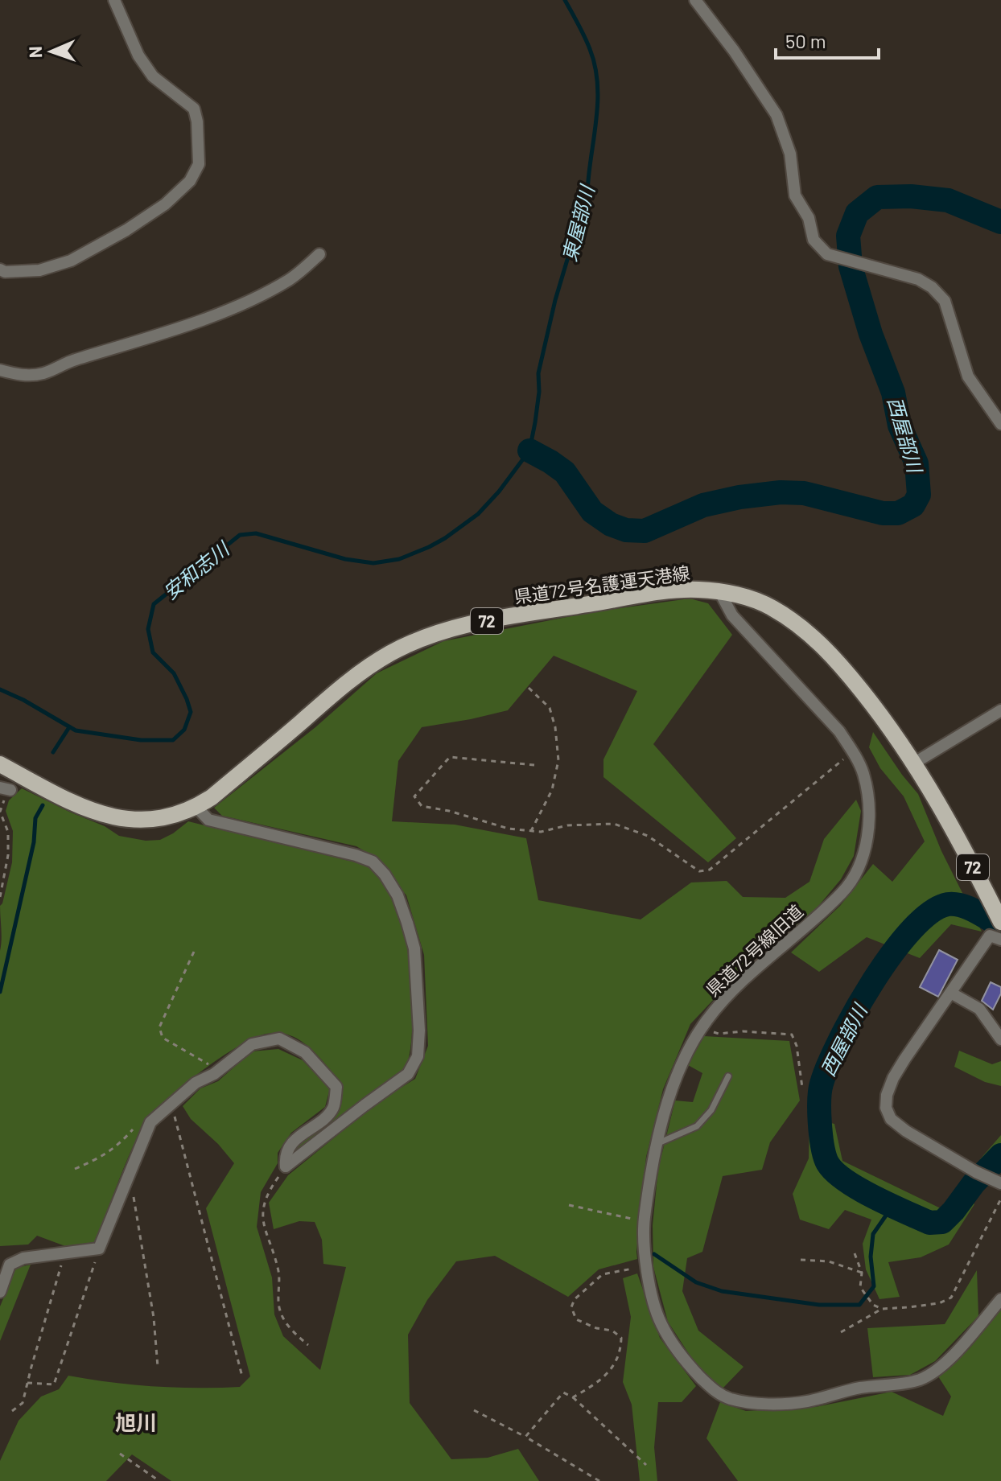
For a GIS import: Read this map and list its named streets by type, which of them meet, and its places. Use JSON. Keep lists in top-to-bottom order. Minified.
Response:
{"streets":{"main road":["県道72号名護運天港線","72"],"street":["県道72号線旧道"]},"crossings":[["県道72号名護運天港線","県道72号線旧道"]],"districts":["旭川"],"water":["東屋部川","西屋部川","安和志川"],"scale_bar":"50 m","north":"left"}
